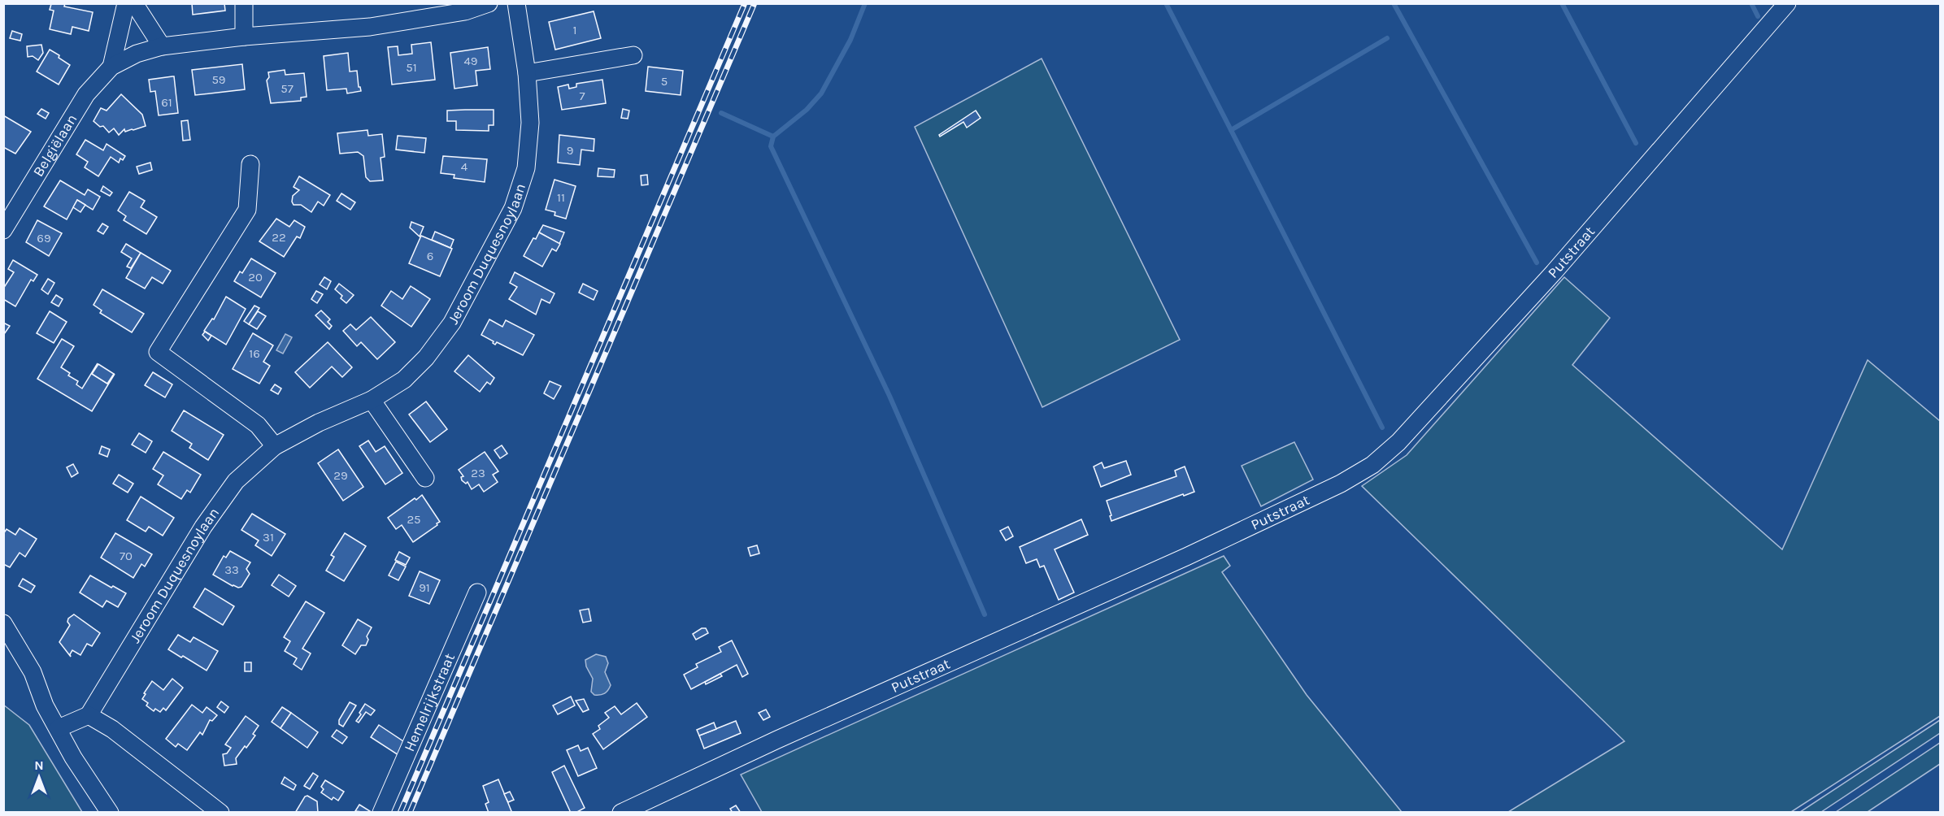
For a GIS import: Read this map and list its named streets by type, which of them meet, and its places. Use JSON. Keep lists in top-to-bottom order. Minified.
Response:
{"streets":{"street":["Belgiëlaan","Putstraat","Jeroom Duquesnoylaan","Hemelrijkstraat"]},"house_numbers":["1","49","51","59","5","57","7","61","9","4","11","22","69","6","20","16","23","29","25","31","70","33","91"],"north":"top"}
